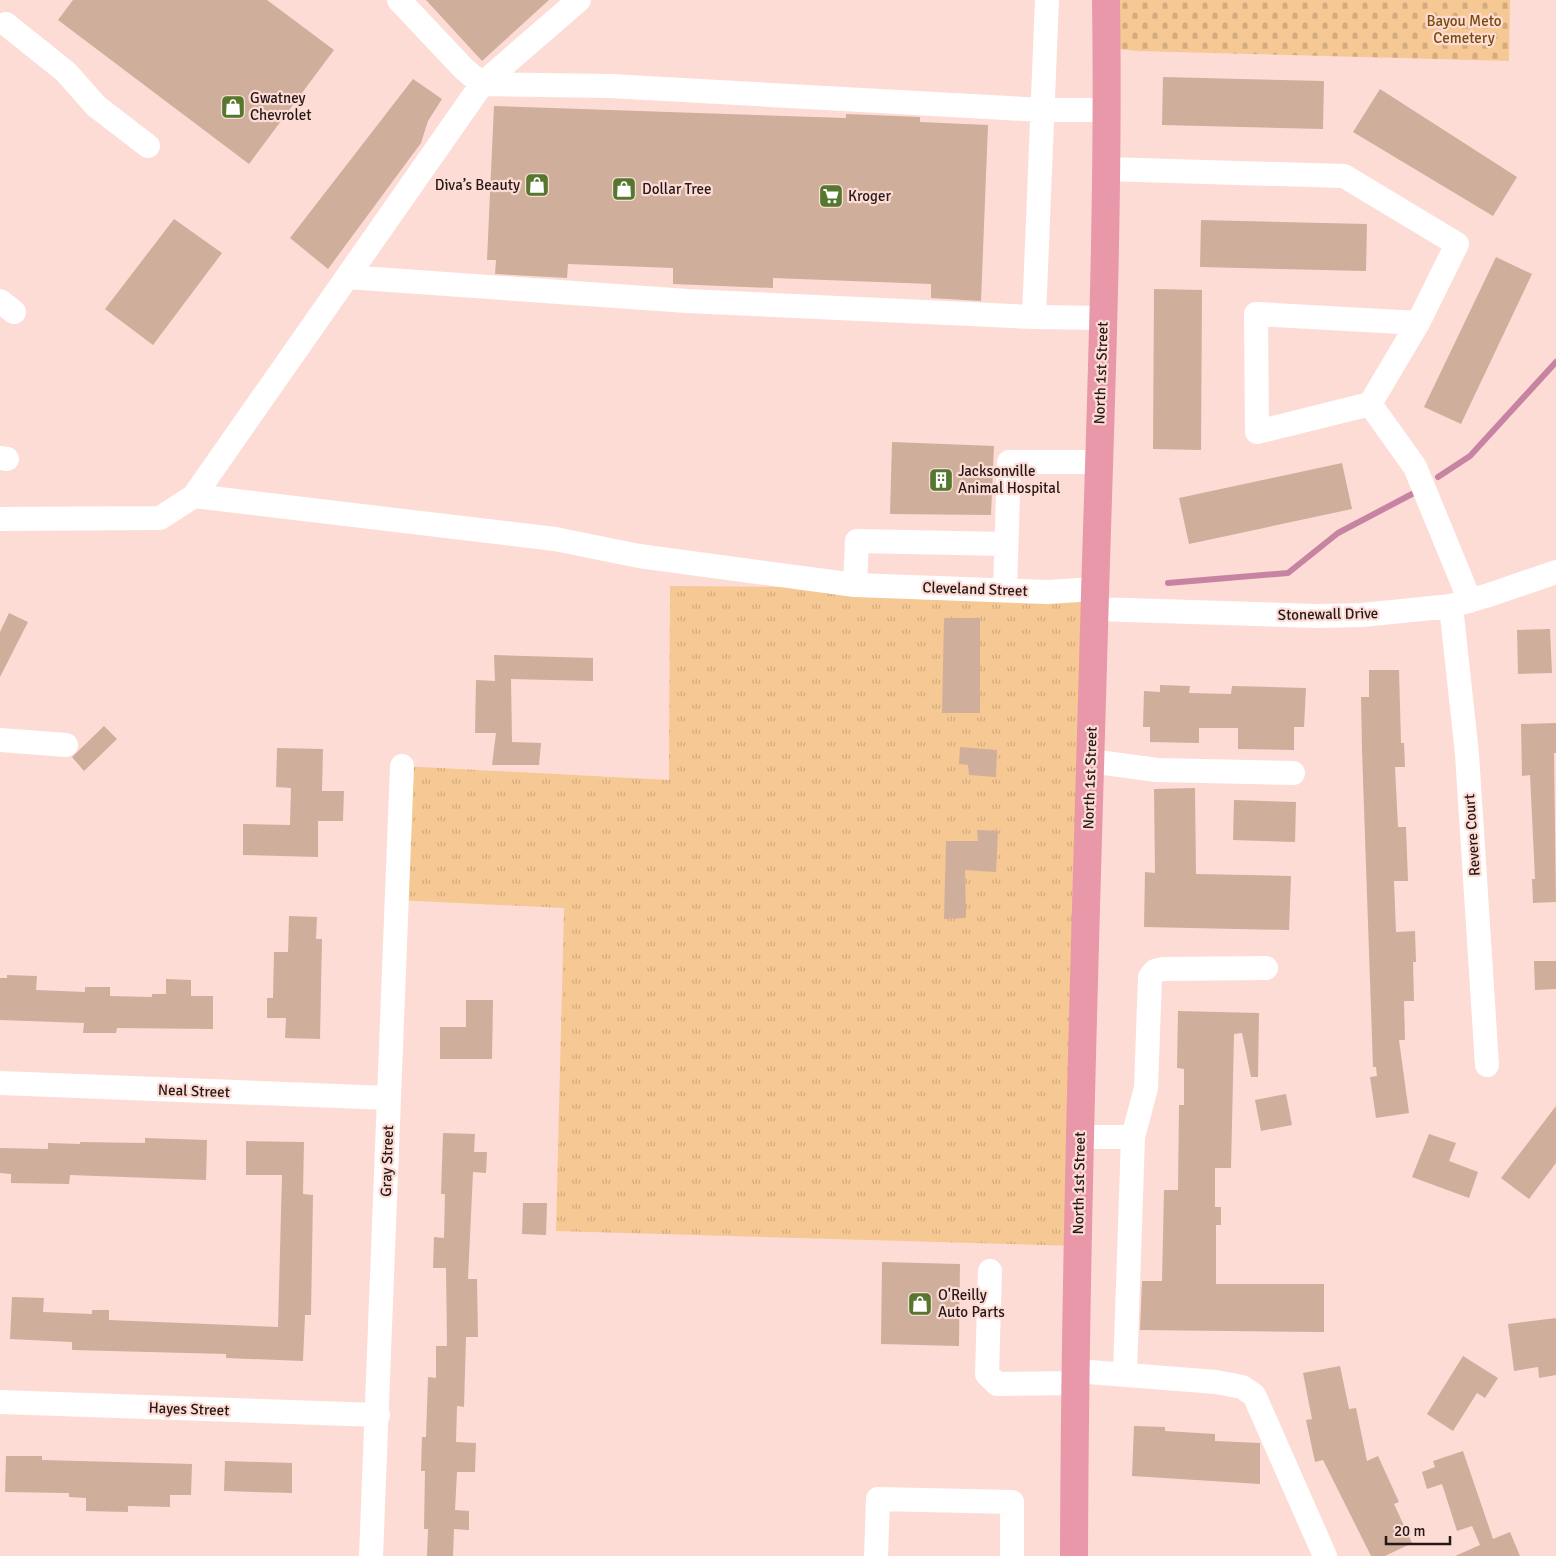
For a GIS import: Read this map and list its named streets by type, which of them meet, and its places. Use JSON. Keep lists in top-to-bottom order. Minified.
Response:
{"streets":{"main road":["North 1st Street"],"street":["Cleveland Street","Stonewall Drive","Revere Court","Neal Street","Gray Street","Hayes Street"]},"crossings":[["North 1st Street","Cleveland Street"],["North 1st Street","Stonewall Drive"],["Cleveland Street","Stonewall Drive"],["Stonewall Drive","Revere Court"],["Neal Street","Gray Street"],["Gray Street","Hayes Street"]],"parks":["Bayou Meto Cemetery"],"places":{"shop":["Gwatney Chevrolet","Diva’s Beauty","Dollar Tree","O'Reilly Auto Parts"],"supermarket":["Kroger"],"building":["Jacksonville Animal Hospital"]},"scale_bar":"20 m"}
